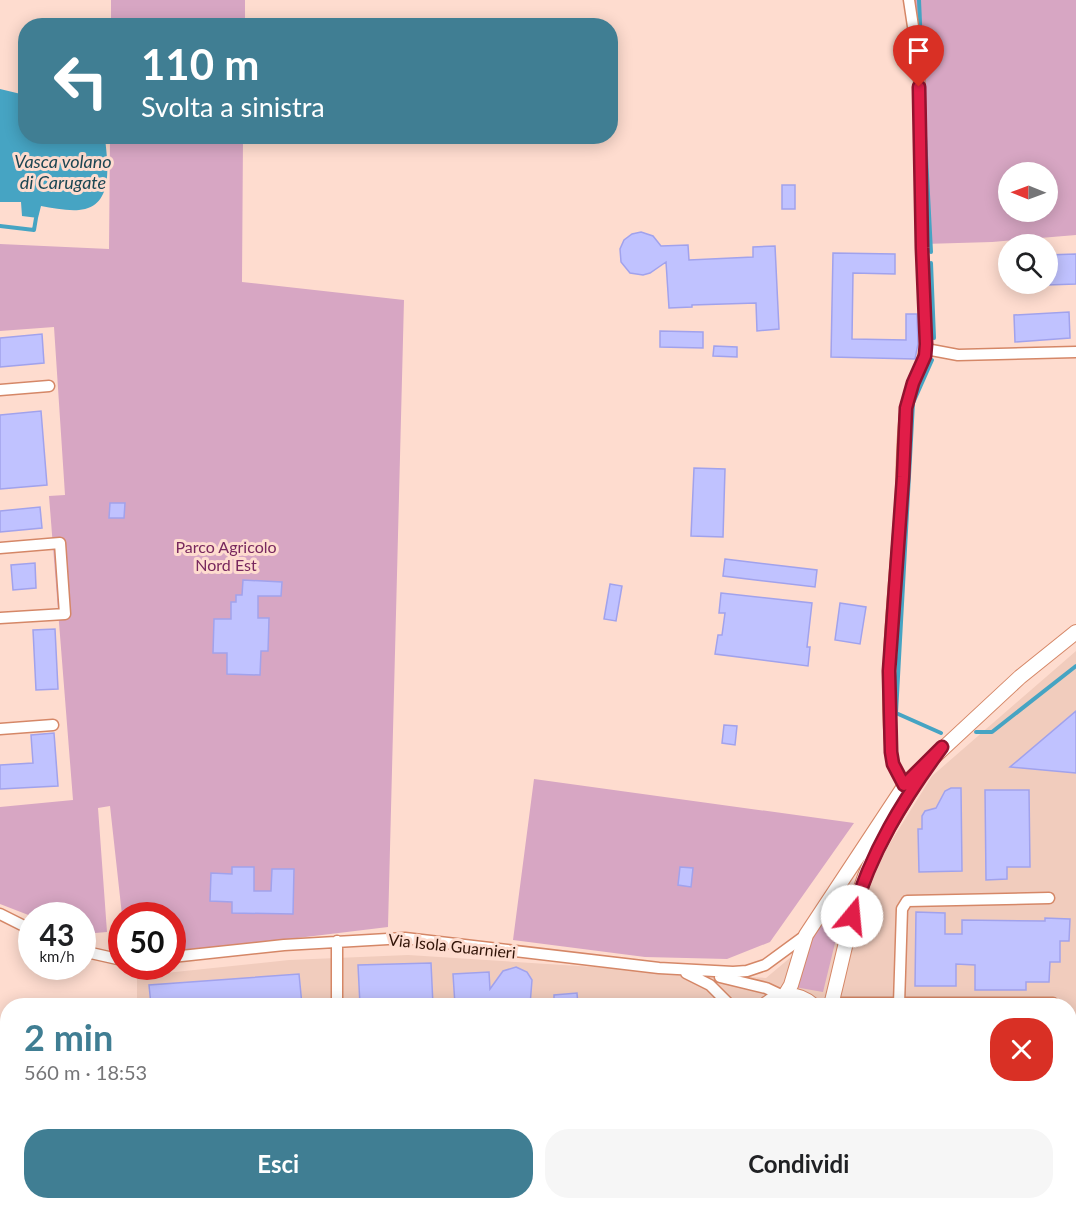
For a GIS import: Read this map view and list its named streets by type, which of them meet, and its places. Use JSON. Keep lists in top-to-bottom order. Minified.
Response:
{"streets":{"street":["Via Isola Guarnieri"]},"water":["Vasca volano di Carugate"],"parks":["Parco Agricolo Nord Est"],"north":"left","page":{"turn":["110 m","Svolta a sinistra"],"speed":"43 km/h","limit":"50","heading":["2 min","560 m · 18:53"],"buttons":["Esci","Condividi"]}}
